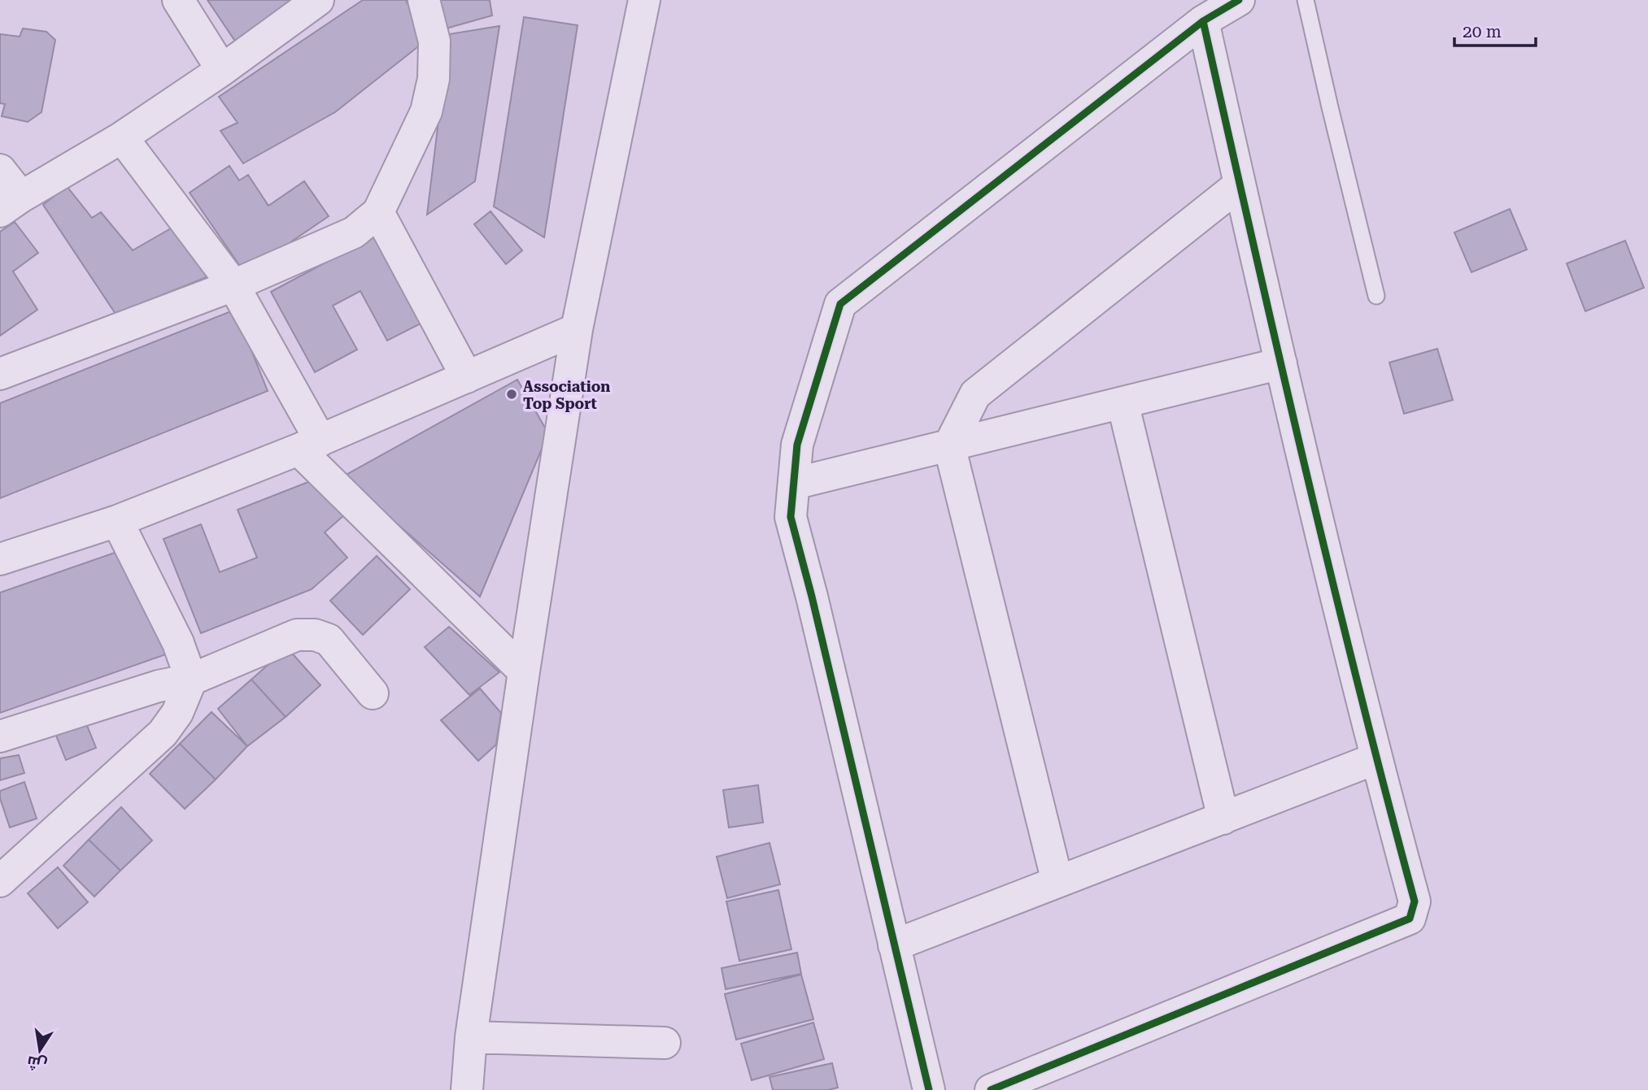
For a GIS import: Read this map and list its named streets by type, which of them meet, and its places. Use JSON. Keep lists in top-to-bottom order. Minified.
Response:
{"places":["Association Top Sport"],"scale_bar":"20 m","north":"bottom"}
